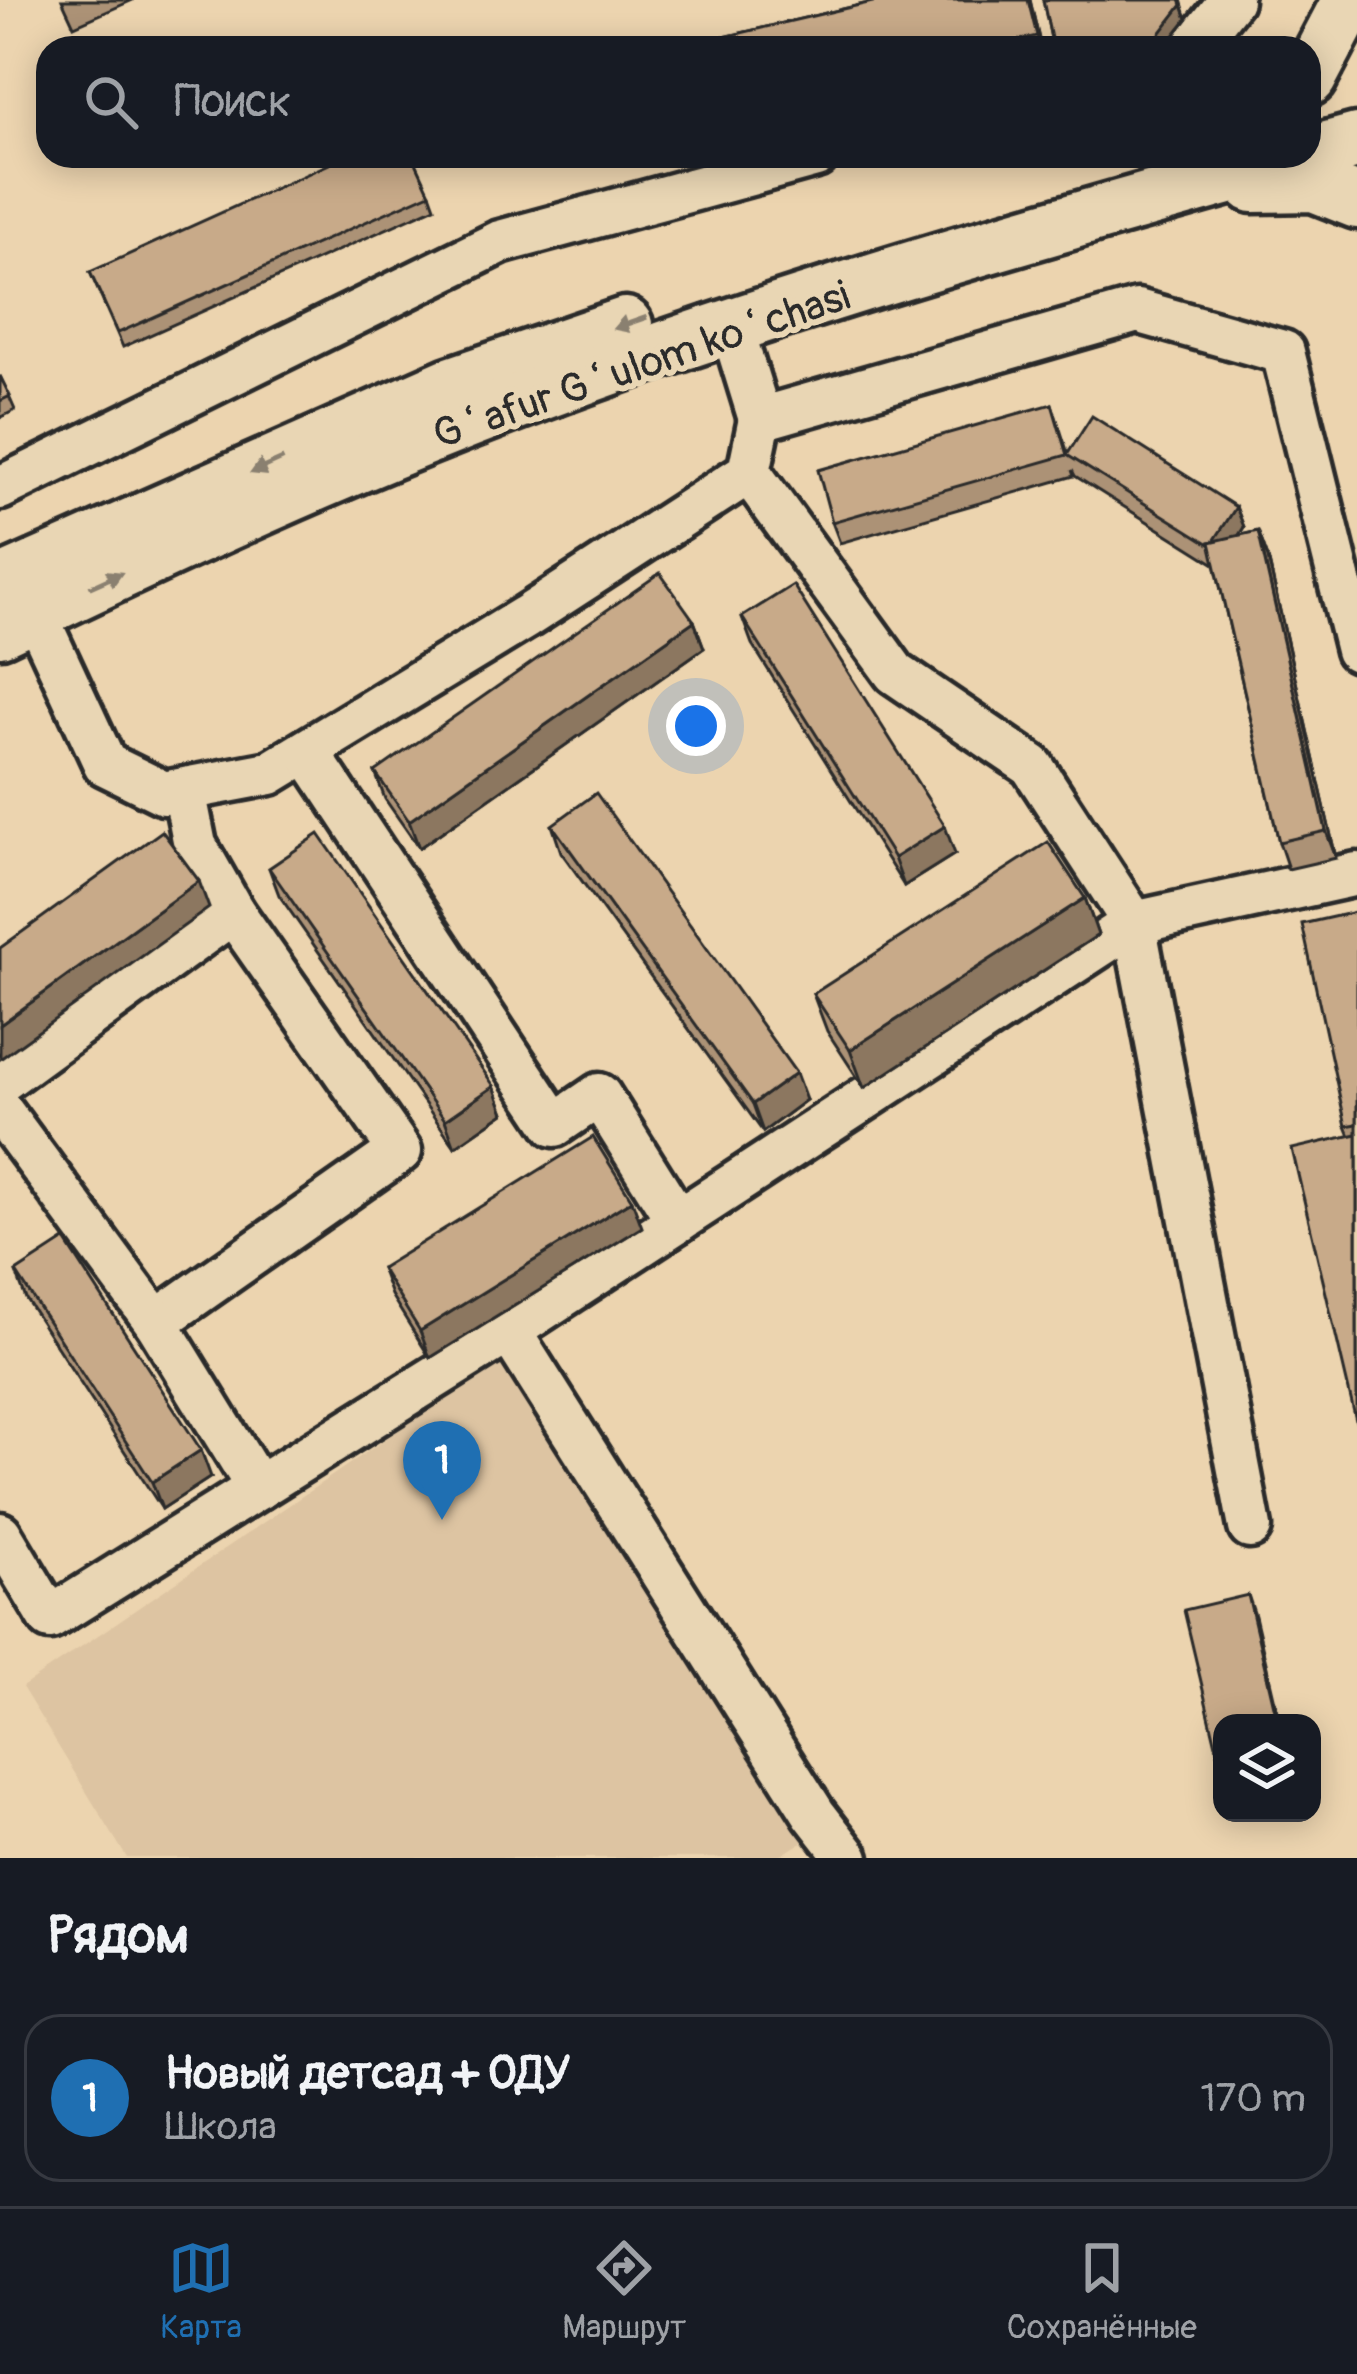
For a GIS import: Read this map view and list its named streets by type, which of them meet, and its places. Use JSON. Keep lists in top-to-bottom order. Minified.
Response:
{"streets":{"main road":["Gʻafur Gʻulom koʻchasi"]},"page":{"search":"Поиск","pins":"1","heading":"Рядом","list":[{"mark":"1","name":"Новый детсад + ОДУ","note":"Школа","value":"170 m"}],"nav":["Карта","Маршрут","Сохранённые"]}}
